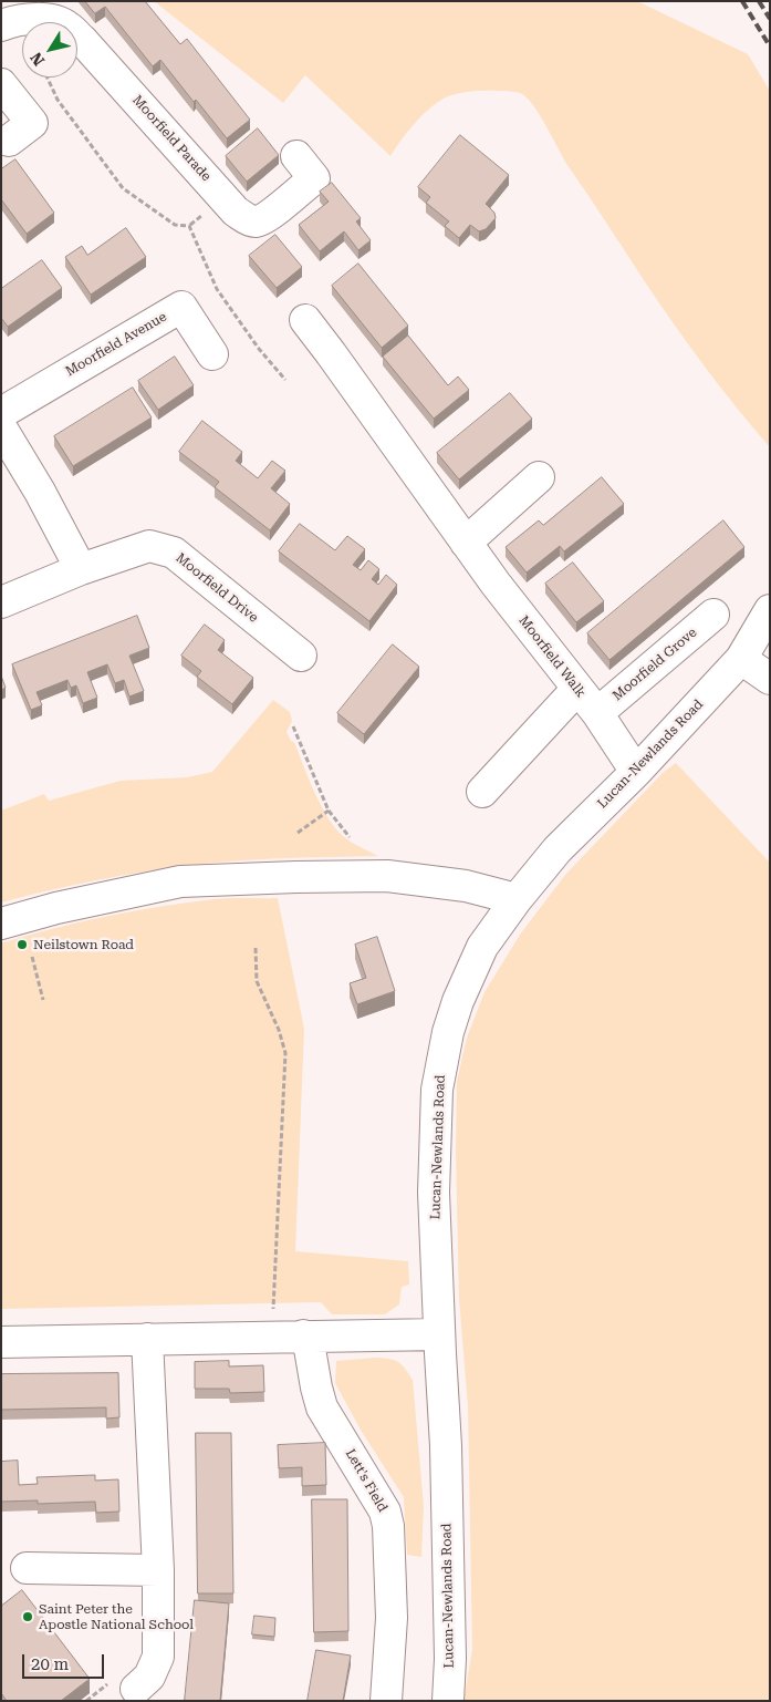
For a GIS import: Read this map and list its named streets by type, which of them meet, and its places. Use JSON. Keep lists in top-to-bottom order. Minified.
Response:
{"streets":{"street":["Moorfield Parade","Moorfield Avenue","Moorfield Drive","Moorfield Walk","Moorfield Grove","Lucan-Newlands Road","Lett's Field"]},"crossings":[["Moorfield Walk","Moorfield Grove"],["Moorfield Walk","Lucan-Newlands Road"]],"places":["Neilstown Road","Saint Peter the Apostle National School"],"scale_bar":"20 m","north":"bottom left"}
